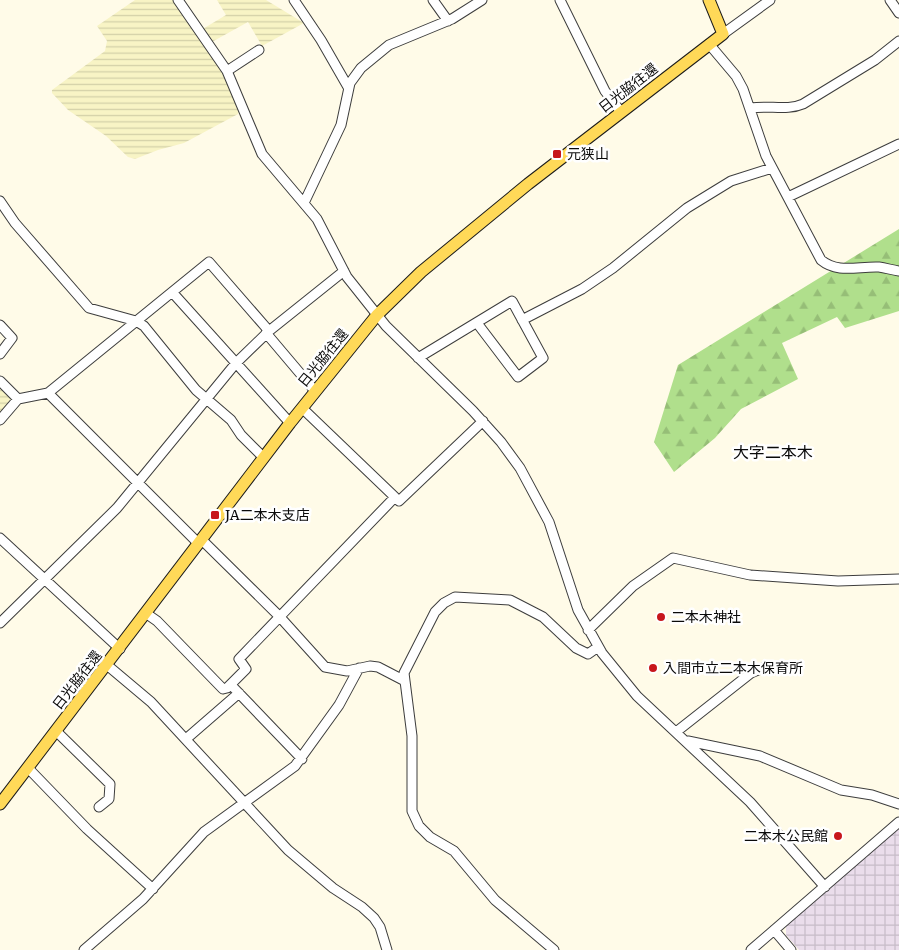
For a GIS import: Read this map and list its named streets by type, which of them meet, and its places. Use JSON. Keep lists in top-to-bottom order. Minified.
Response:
{"streets":{"main road":["日光脇往還"]},"districts":["大字二本木"],"places":{"transit":["元狭山","JA二本木支店"],"other":["二本木神社","入間市立二本木保育所","二本木公民館"]}}
